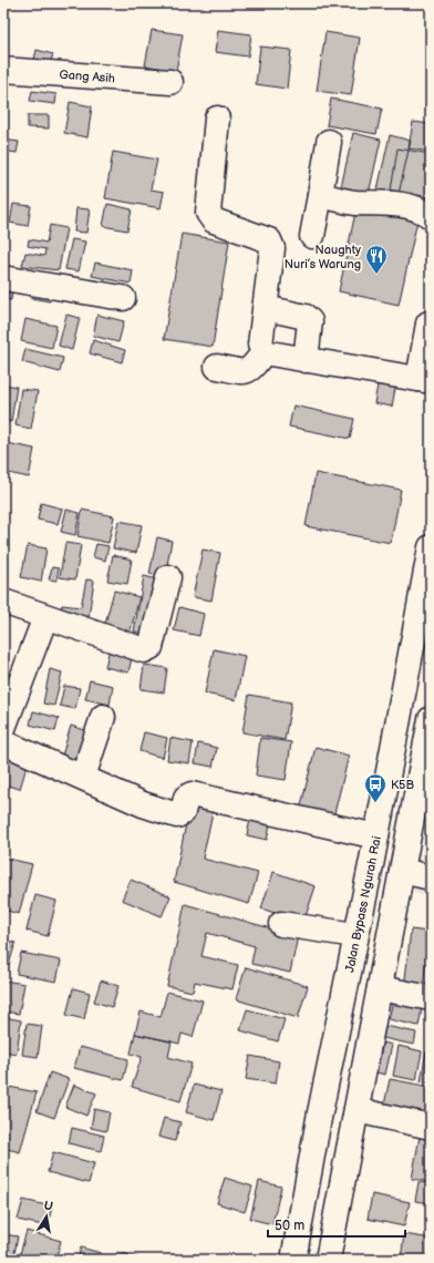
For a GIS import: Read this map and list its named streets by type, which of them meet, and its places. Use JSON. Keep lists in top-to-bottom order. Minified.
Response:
{"streets":{"main road":["Gang Asih","Jalan Bypass Ngurah Rai"]},"places":{"restaurant":["Naughty Nuri’s Warung"],"bus stop":["K5B"]},"scale_bar":"50 m","north":"top"}
